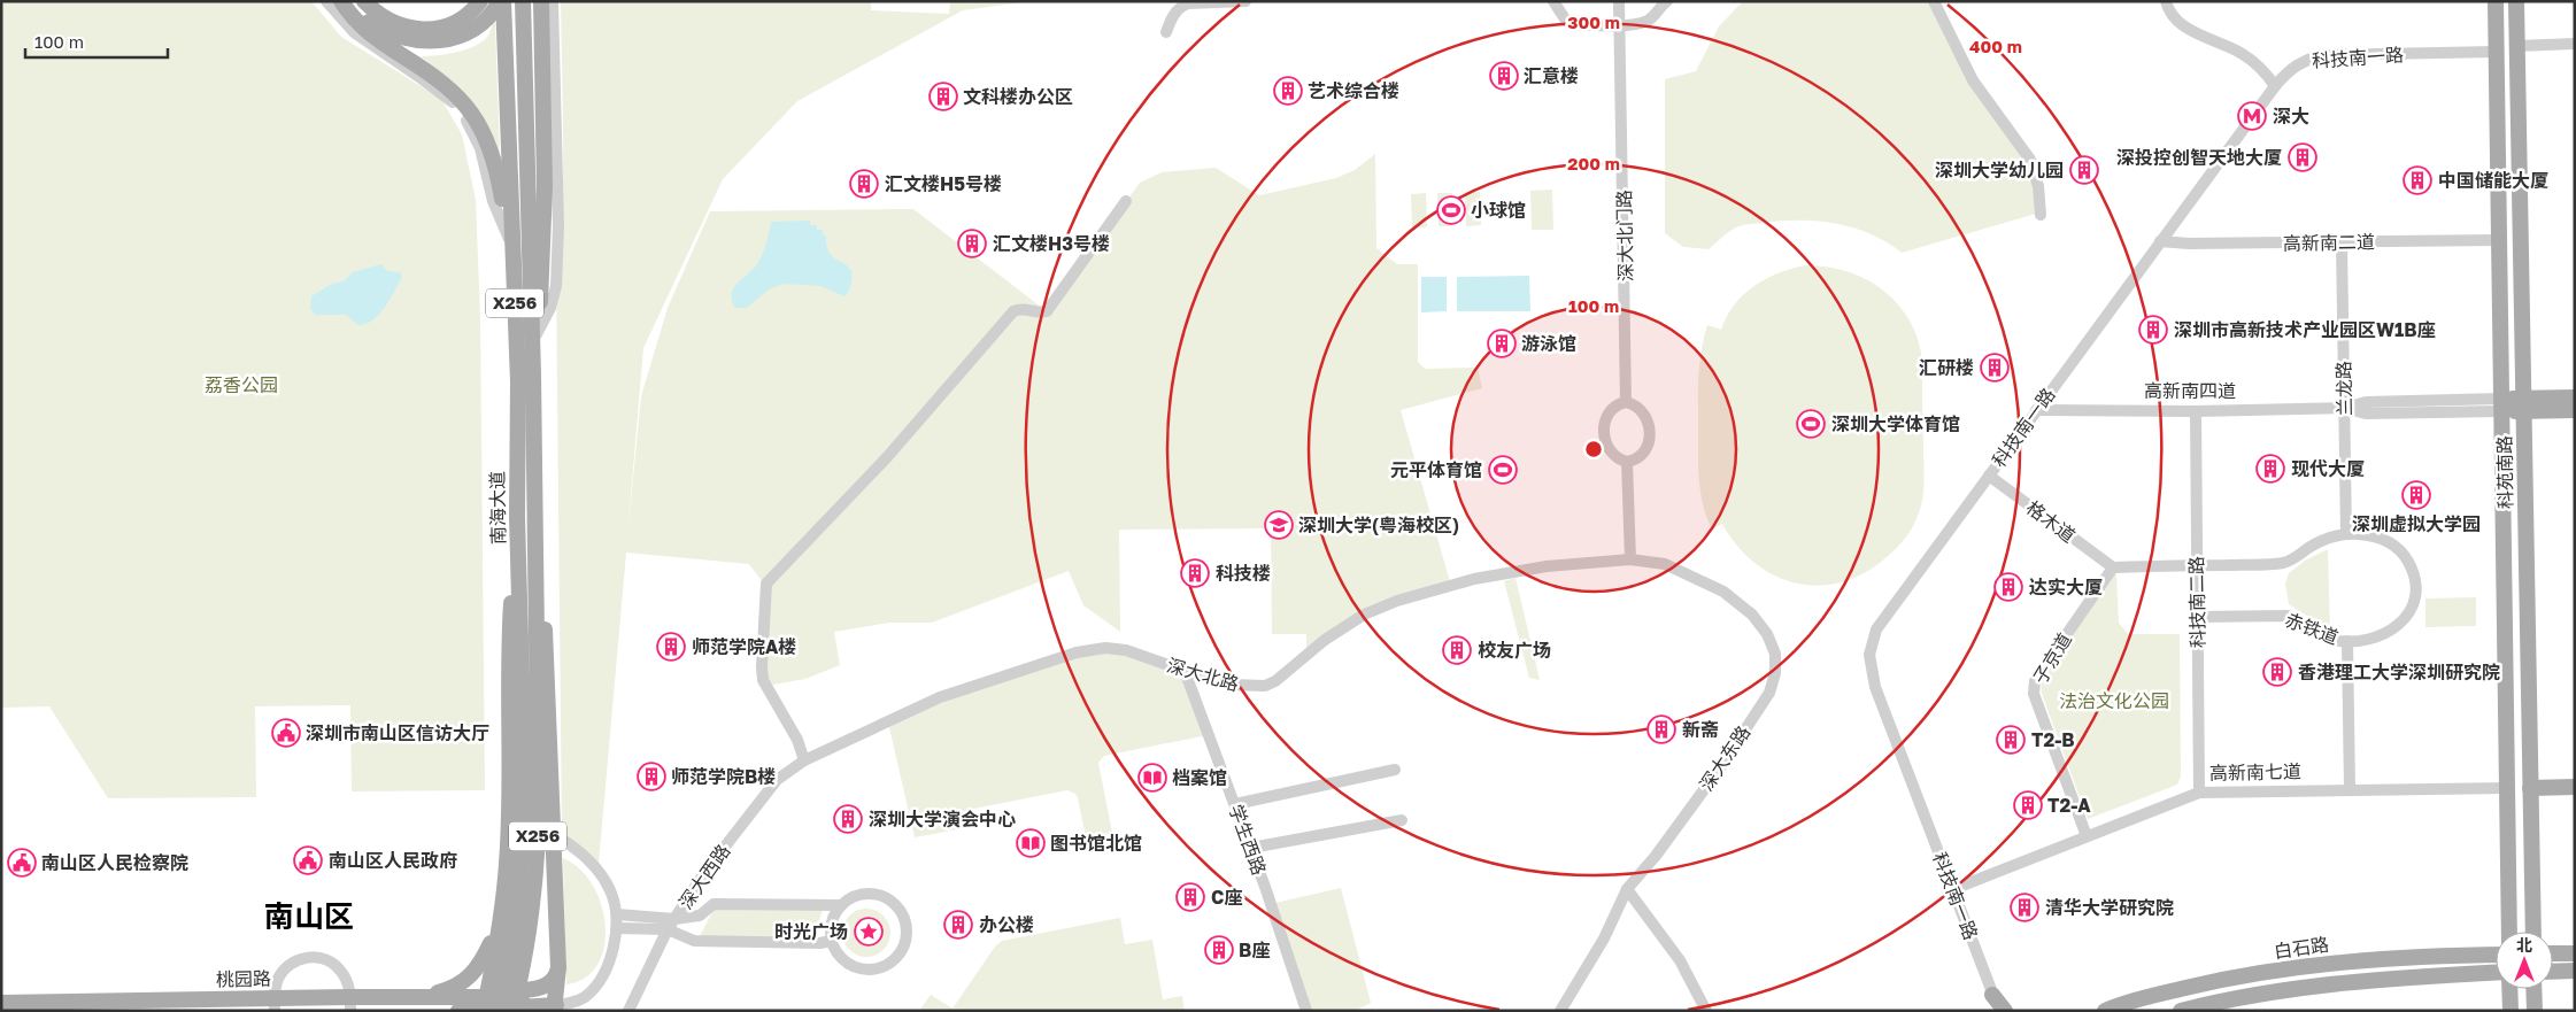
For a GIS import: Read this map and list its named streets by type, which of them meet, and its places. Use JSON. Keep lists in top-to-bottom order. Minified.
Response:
{"streets":{"main road":["X256","高新南四道","科苑南路","南海大道","白石路","桃园路"],"street":["科技南一路","深大北门路","高新南二道","兰龙路","格木道","科技南二路","赤铁道","子京道","深大北路","深大东路","高新南七道","学生西路","深大西路"]},"crossings":[["科技南一路","高新南二道"],["科技南一路","高新南四道"],["科技南一路","科苑南路"],["科技南一路","格木道"],["科技南一路","高新南七道"],["高新南二道","兰龙路"],["高新南二道","科苑南路"],["兰龙路","高新南四道"],["兰龙路","赤铁道"],["高新南四道","科苑南路"],["高新南四道","科技南二路"],["科苑南路","高新南七道"],["南海大道","桃园路"],["格木道","子京道"],["科技南二路","赤铁道"],["科技南二路","高新南七道"],["子京道","高新南七道"],["深大北路","深大东路"],["深大北路","学生西路"],["深大北路","深大西路"]],"districts":["南山区"],"parks":["荔香公园","法治文化公园"],"places":{"building":["汇意楼","艺术综合楼","文科楼办公区","深投控创智天地大厦","深圳大学幼儿园","中国储能大厦","汇文楼H5号楼","汇文楼H3号楼","深圳市高新技术产业园区W1B座","游泳馆","汇研楼","现代大厦","深圳虚拟大学园","科技楼","达实大厦","师范学院A楼","校友广场","香港理工大学深圳研究院","新斋","T2-B","师范学院B楼","T2-A","深圳大学演会中心","C座","清华大学研究院","办公楼","B座"],"metro station":["深大"],"sports":["小球馆","深圳大学体育馆","元平体育馆"],"school or university":["深圳大学(粤海校区)"],"public building":["深圳市南山区信访大厅","南山区人民政府","南山区人民检察院"],"library":["档案馆","图书馆北馆"],"place":["时光广场"]},"scale_bar":"100 m","north":"top","rings":["300 m","400 m","200 m","100 m"]}
